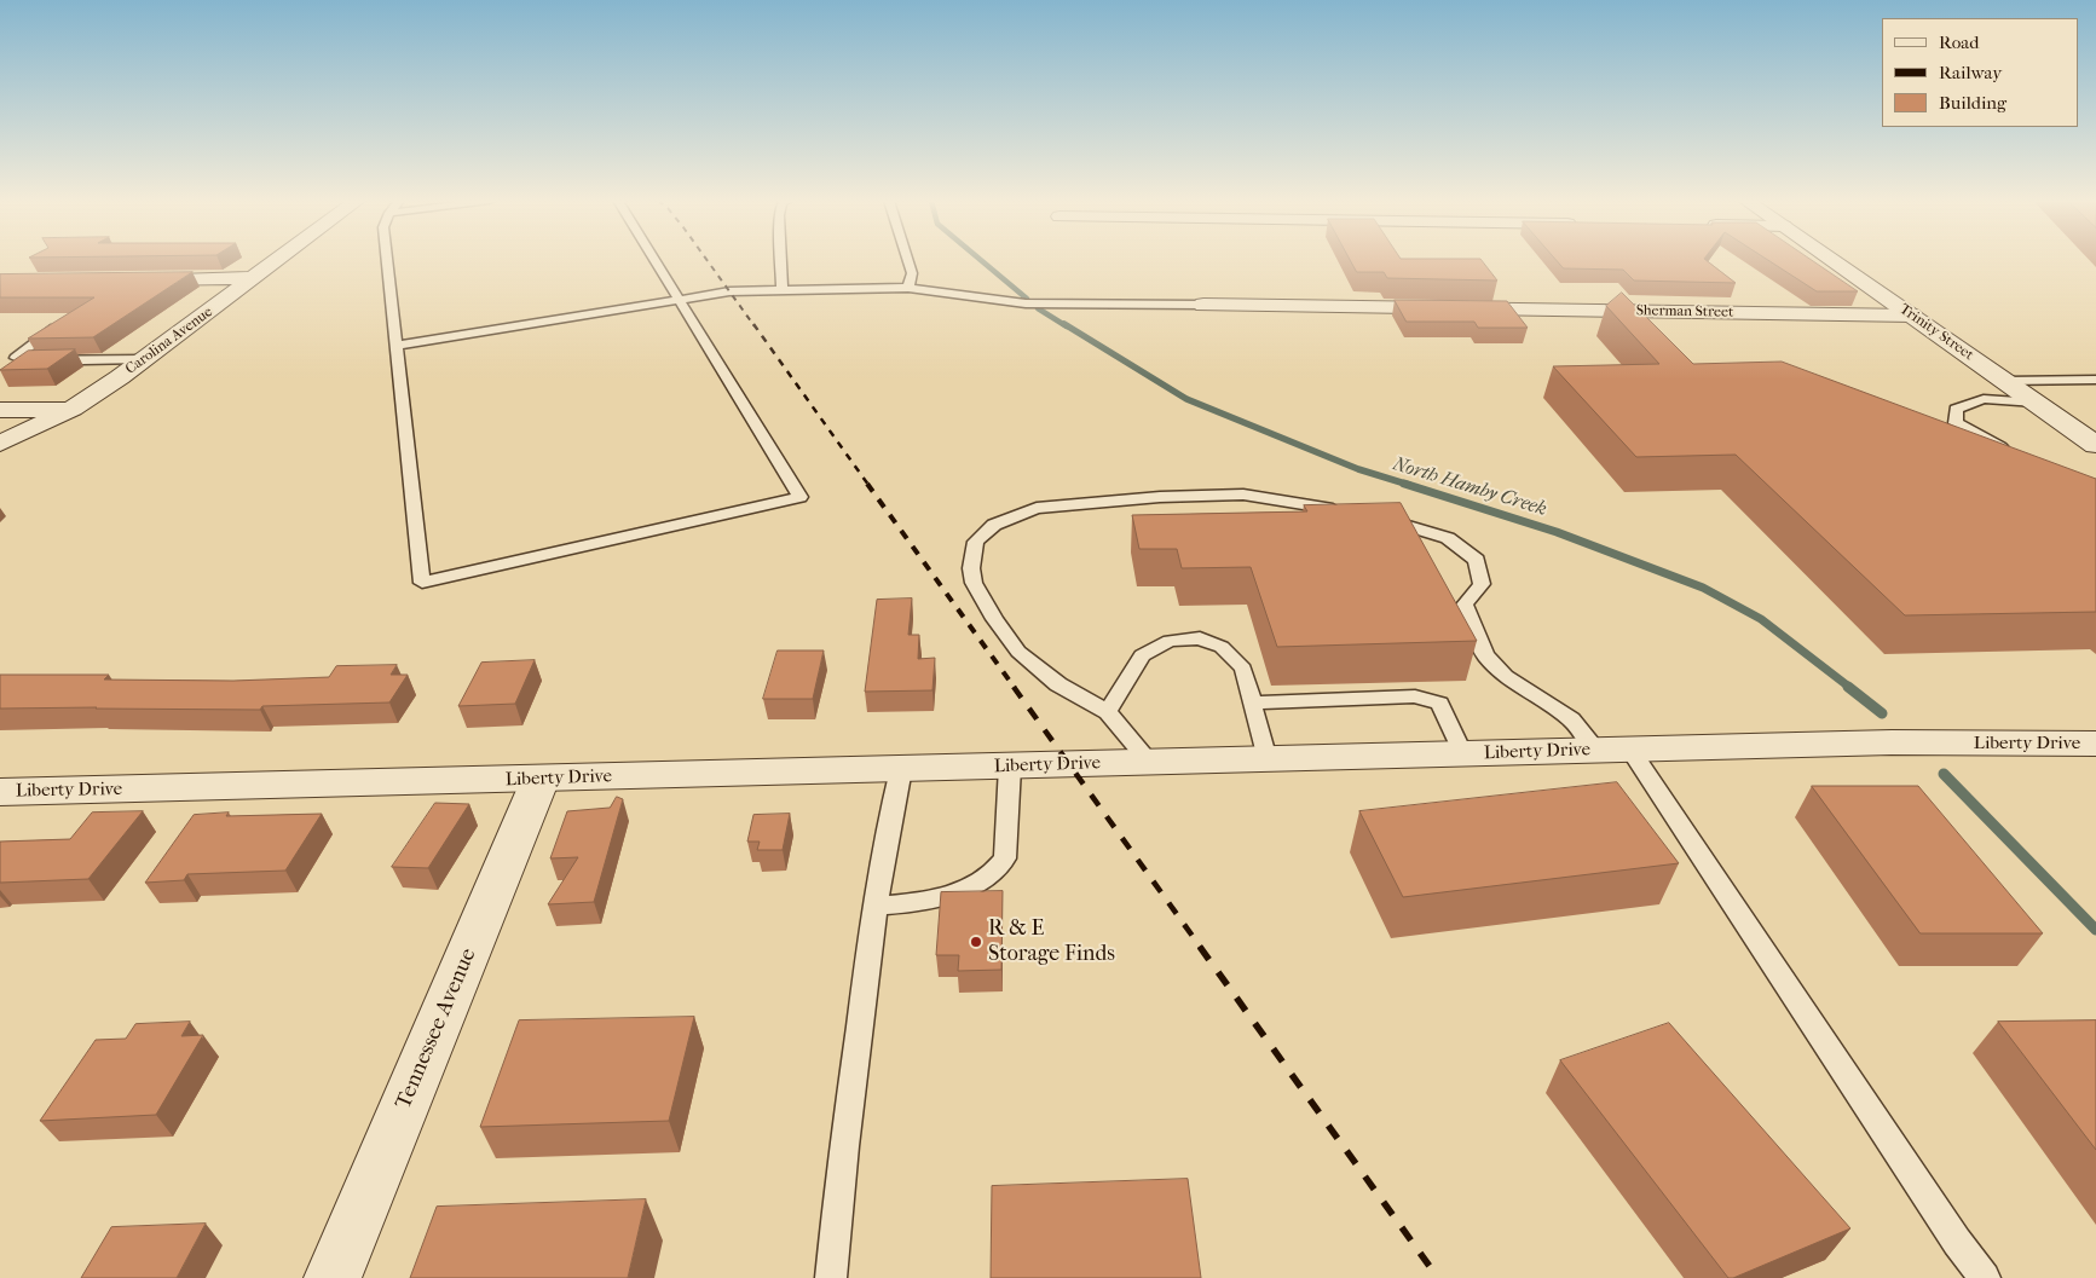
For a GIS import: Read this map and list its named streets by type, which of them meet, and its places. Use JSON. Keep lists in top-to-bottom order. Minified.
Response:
{"streets":{"street":["Sherman Street","Trinity Street","Carolina Avenue","Liberty Drive","Tennessee Avenue"]},"crossings":[["Sherman Street","Trinity Street"],["Liberty Drive","Tennessee Avenue"]],"water":["North Hamby Creek"],"places":["R & E Storage Finds"],"legend":["Road","Railway","Building"]}
